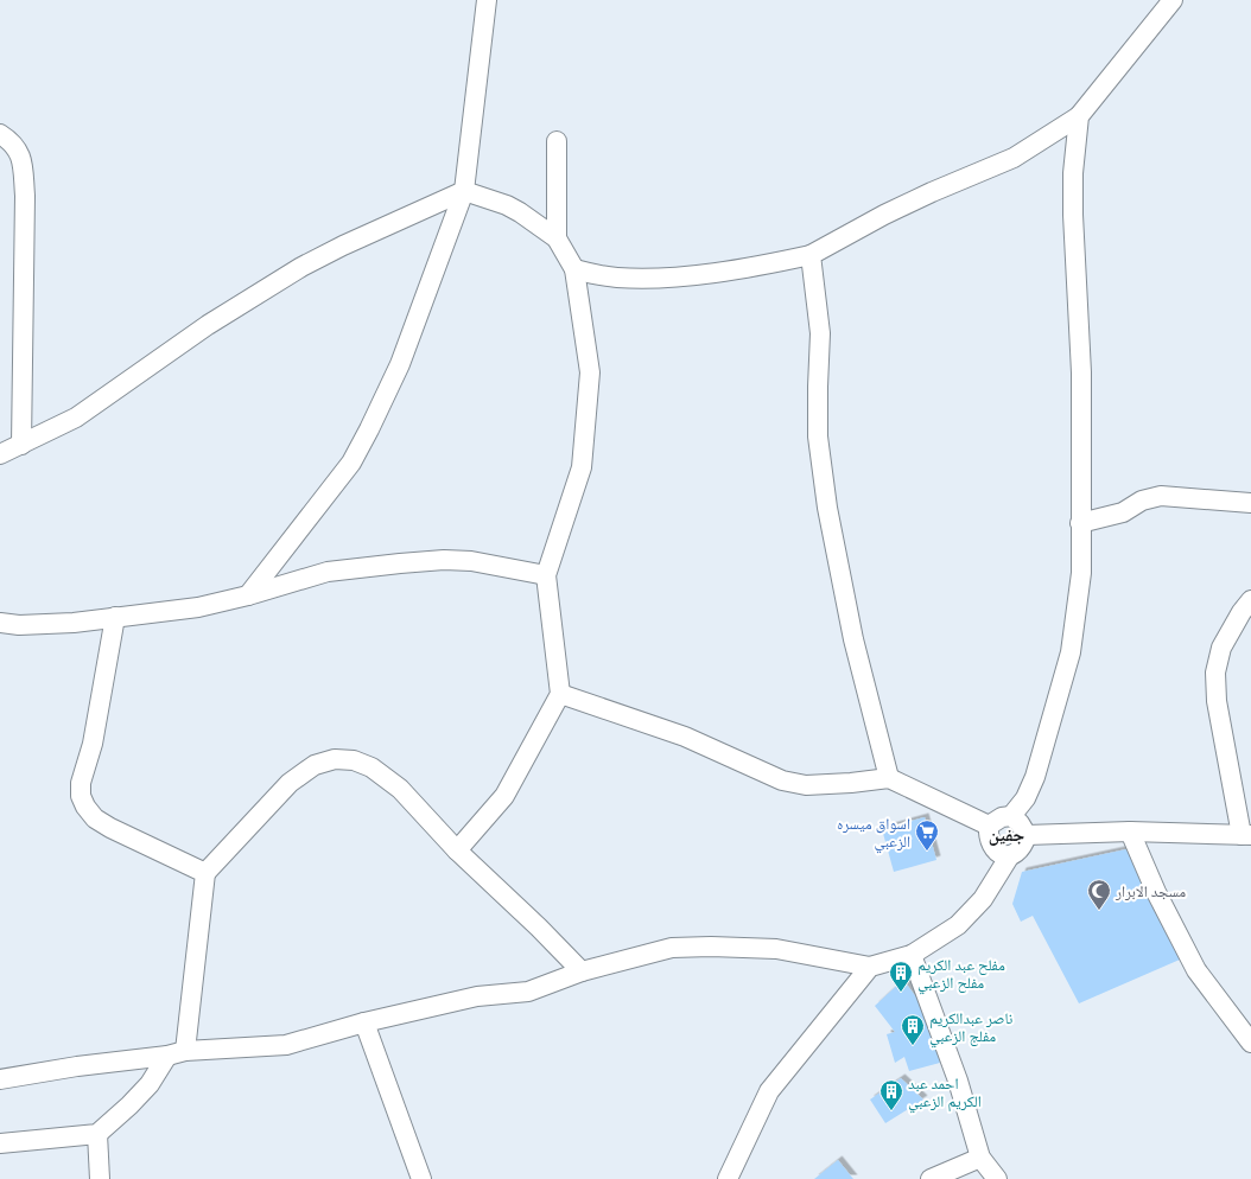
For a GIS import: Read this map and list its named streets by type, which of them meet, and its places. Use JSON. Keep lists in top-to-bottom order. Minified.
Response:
{"districts":["جفين"],"places":{"supermarket":["اسواق ميسره الزعبي"],"mosque":["مسجد الابرار"],"building":["مفلح عبد الكريم مفلح الزعبي","ناصر عبدالكريم مفلج الزعبي","احمد عبد الكريم الزعبي"]}}
